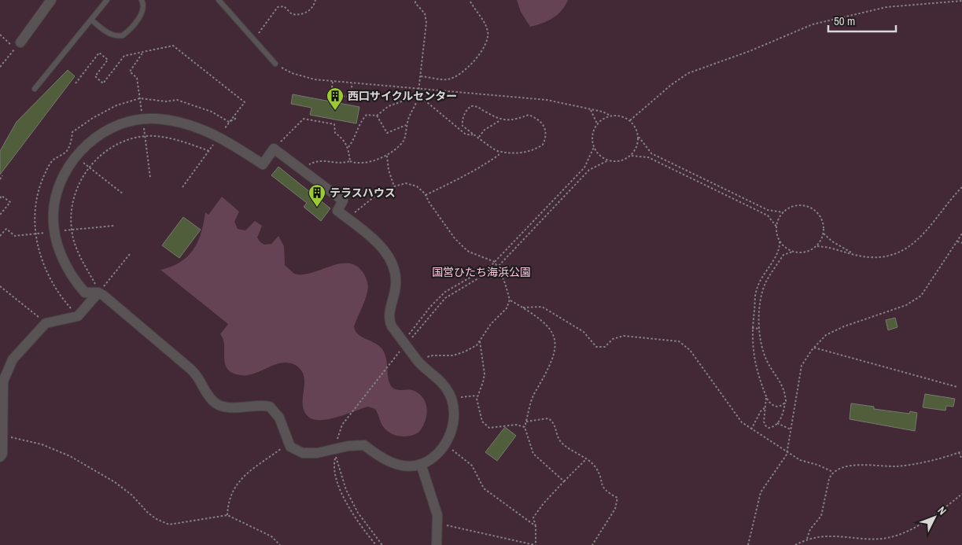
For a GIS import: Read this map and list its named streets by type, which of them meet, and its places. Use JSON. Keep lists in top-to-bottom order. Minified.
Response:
{"parks":["国営ひたち海浜公園"],"places":{"building":["西口サイクルセンター","テラスハウス"]},"scale_bar":"50 m","north":"top right"}
